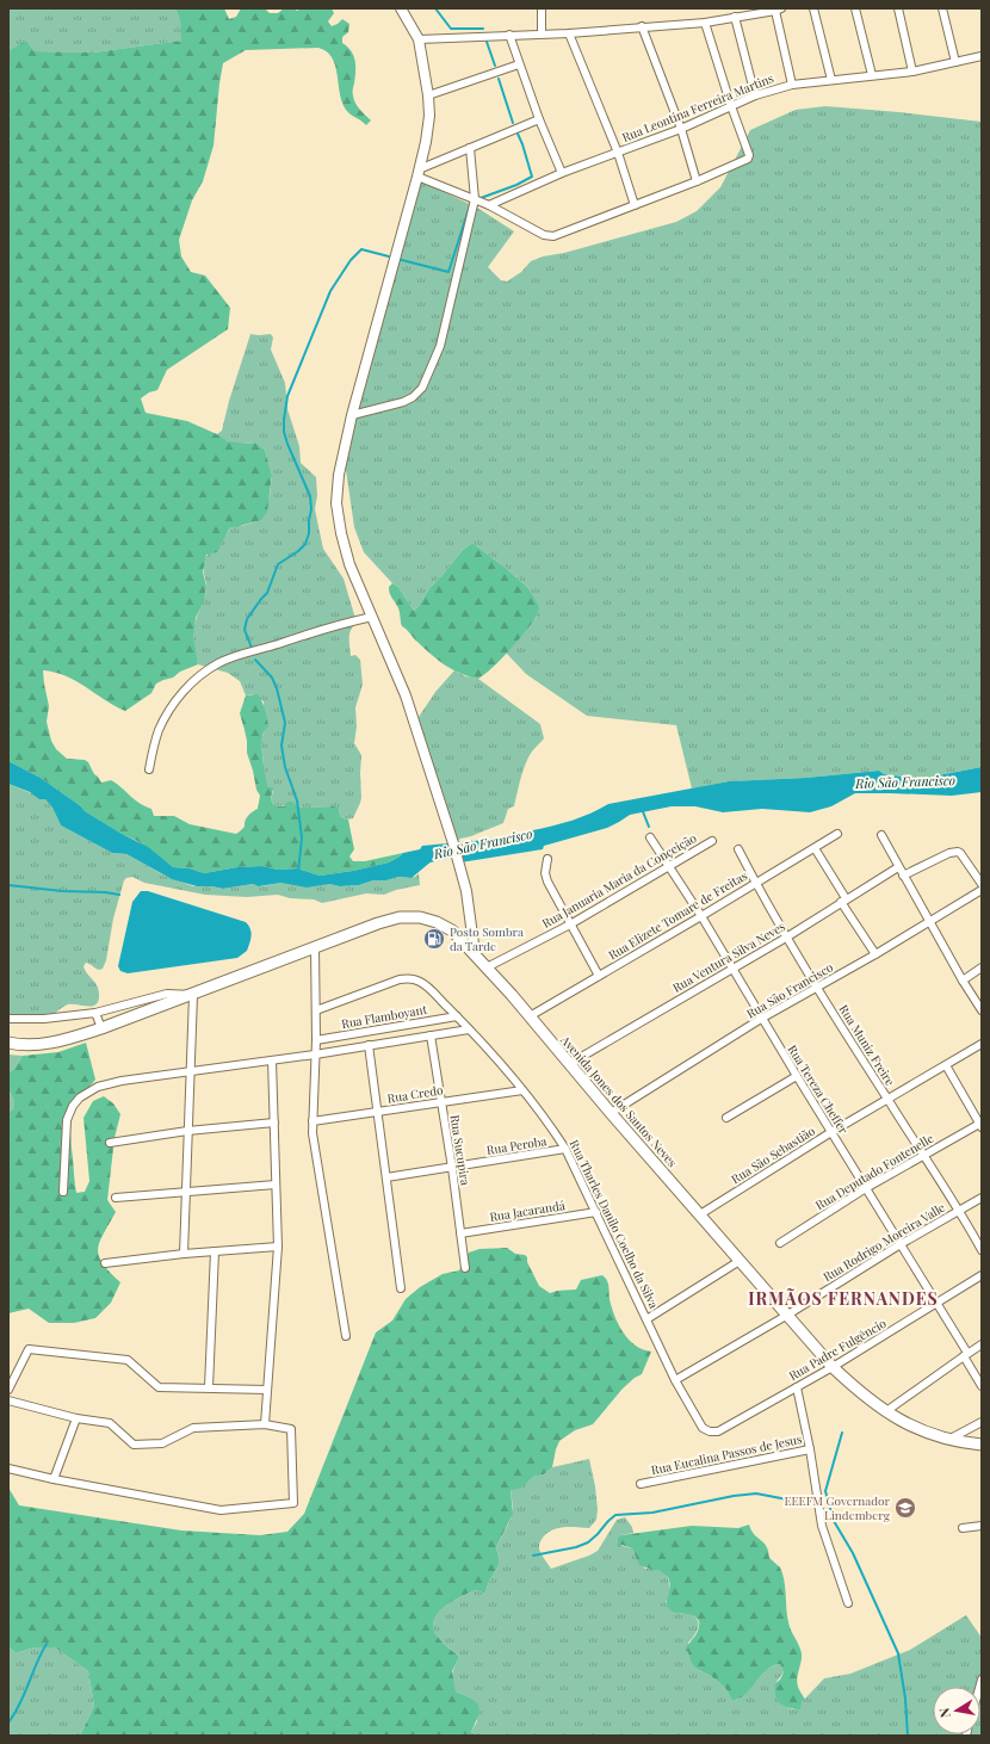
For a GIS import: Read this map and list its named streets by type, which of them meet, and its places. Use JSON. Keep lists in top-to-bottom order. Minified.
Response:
{"streets":{"main road":["Avenida Jones dos Santos Neves"],"street":["Rua Leontina Ferreira Martins","Rua Januaria Maria da Conçeição","Rua Elizete Tomare de Freitas","Rua Ventura Silva Neves","Rua São Francisco","Rua Flamboyant","Rua Muniz Freire","Rua Tereza Cheffer","Rua Credo","Rua Peroba","Rua Sucupira","Rua São Sebastião","Rua Deputado Fontenelle","Rua Jacarandá","Rua Tharles Danilo Coelho da Silva","Rua Rodrigo Moreira Valle","Rua Padre Fulgêncio","Rua Eucalina Passos de Jesus"]},"crossings":[["Rua Januaria Maria da Conçeição","Rua Tereza Cheffer"],["Rua Januaria Maria da Conçeição","Avenida Jones dos Santos Neves"],["Rua Elizete Tomare de Freitas","Rua Muniz Freire"],["Rua Elizete Tomare de Freitas","Rua Tereza Cheffer"],["Rua Elizete Tomare de Freitas","Avenida Jones dos Santos Neves"],["Rua Ventura Silva Neves","Rua Muniz Freire"],["Rua Ventura Silva Neves","Rua Tereza Cheffer"],["Rua Ventura Silva Neves","Avenida Jones dos Santos Neves"],["Rua São Francisco","Rua Muniz Freire"],["Rua São Francisco","Rua Tereza Cheffer"],["Rua São Francisco","Avenida Jones dos Santos Neves"],["Rua Flamboyant","Rua Tharles Danilo Coelho da Silva"],["Rua Muniz Freire","Rua São Sebastião"],["Rua Muniz Freire","Rua Deputado Fontenelle"],["Rua Muniz Freire","Rua Rodrigo Moreira Valle"],["Rua Tereza Cheffer","Rua São Sebastião"],["Rua Tereza Cheffer","Rua Deputado Fontenelle"],["Rua Tereza Cheffer","Rua Rodrigo Moreira Valle"],["Rua Tereza Cheffer","Rua Padre Fulgêncio"],["Rua Credo","Rua Sucupira"],["Rua Credo","Rua Tharles Danilo Coelho da Silva"],["Avenida Jones dos Santos Neves","Rua São Sebastião"],["Avenida Jones dos Santos Neves","Rua Rodrigo Moreira Valle"],["Avenida Jones dos Santos Neves","Rua Padre Fulgêncio"],["Rua Peroba","Rua Sucupira"],["Rua Peroba","Rua Tharles Danilo Coelho da Silva"],["Rua Sucupira","Rua Jacarandá"],["Rua Jacarandá","Rua Tharles Danilo Coelho da Silva"],["Rua Tharles Danilo Coelho da Silva","Rua Rodrigo Moreira Valle"],["Rua Tharles Danilo Coelho da Silva","Rua Padre Fulgêncio"],["Rua Padre Fulgêncio","Rua Eucalina Passos de Jesus"]],"districts":["IRMÃOS FERNANDES"],"water":["Rio São Francisco"],"places":{"fuel station":["Posto Sombra da Tarde"],"school or university":["EEEFM Governador Lindemberg"]},"north":"left"}
